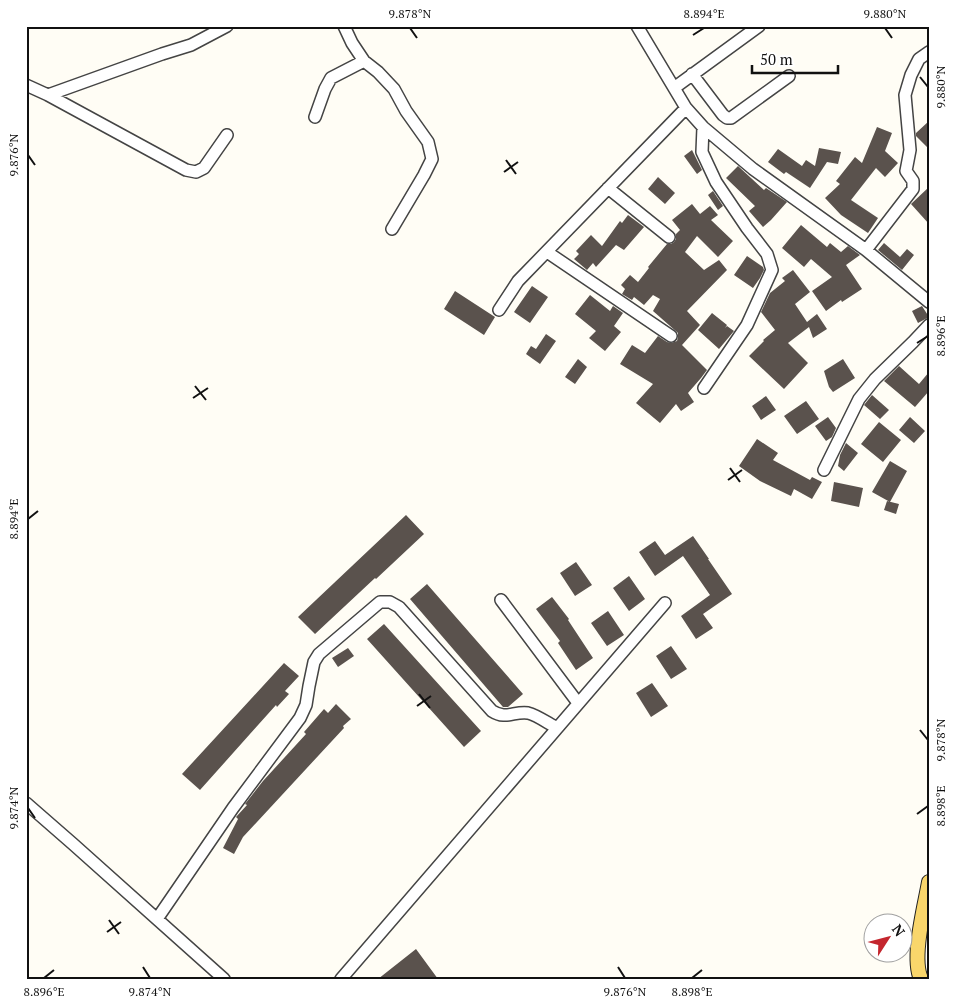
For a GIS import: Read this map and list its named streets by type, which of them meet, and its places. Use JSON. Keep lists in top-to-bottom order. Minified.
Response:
{"scale_bar":"50 m","north":"top right","coordinates":["9.878°N","8.894°E","9.880°N","9.876°N","8.896°E","8.898°E","9.874°N"]}
